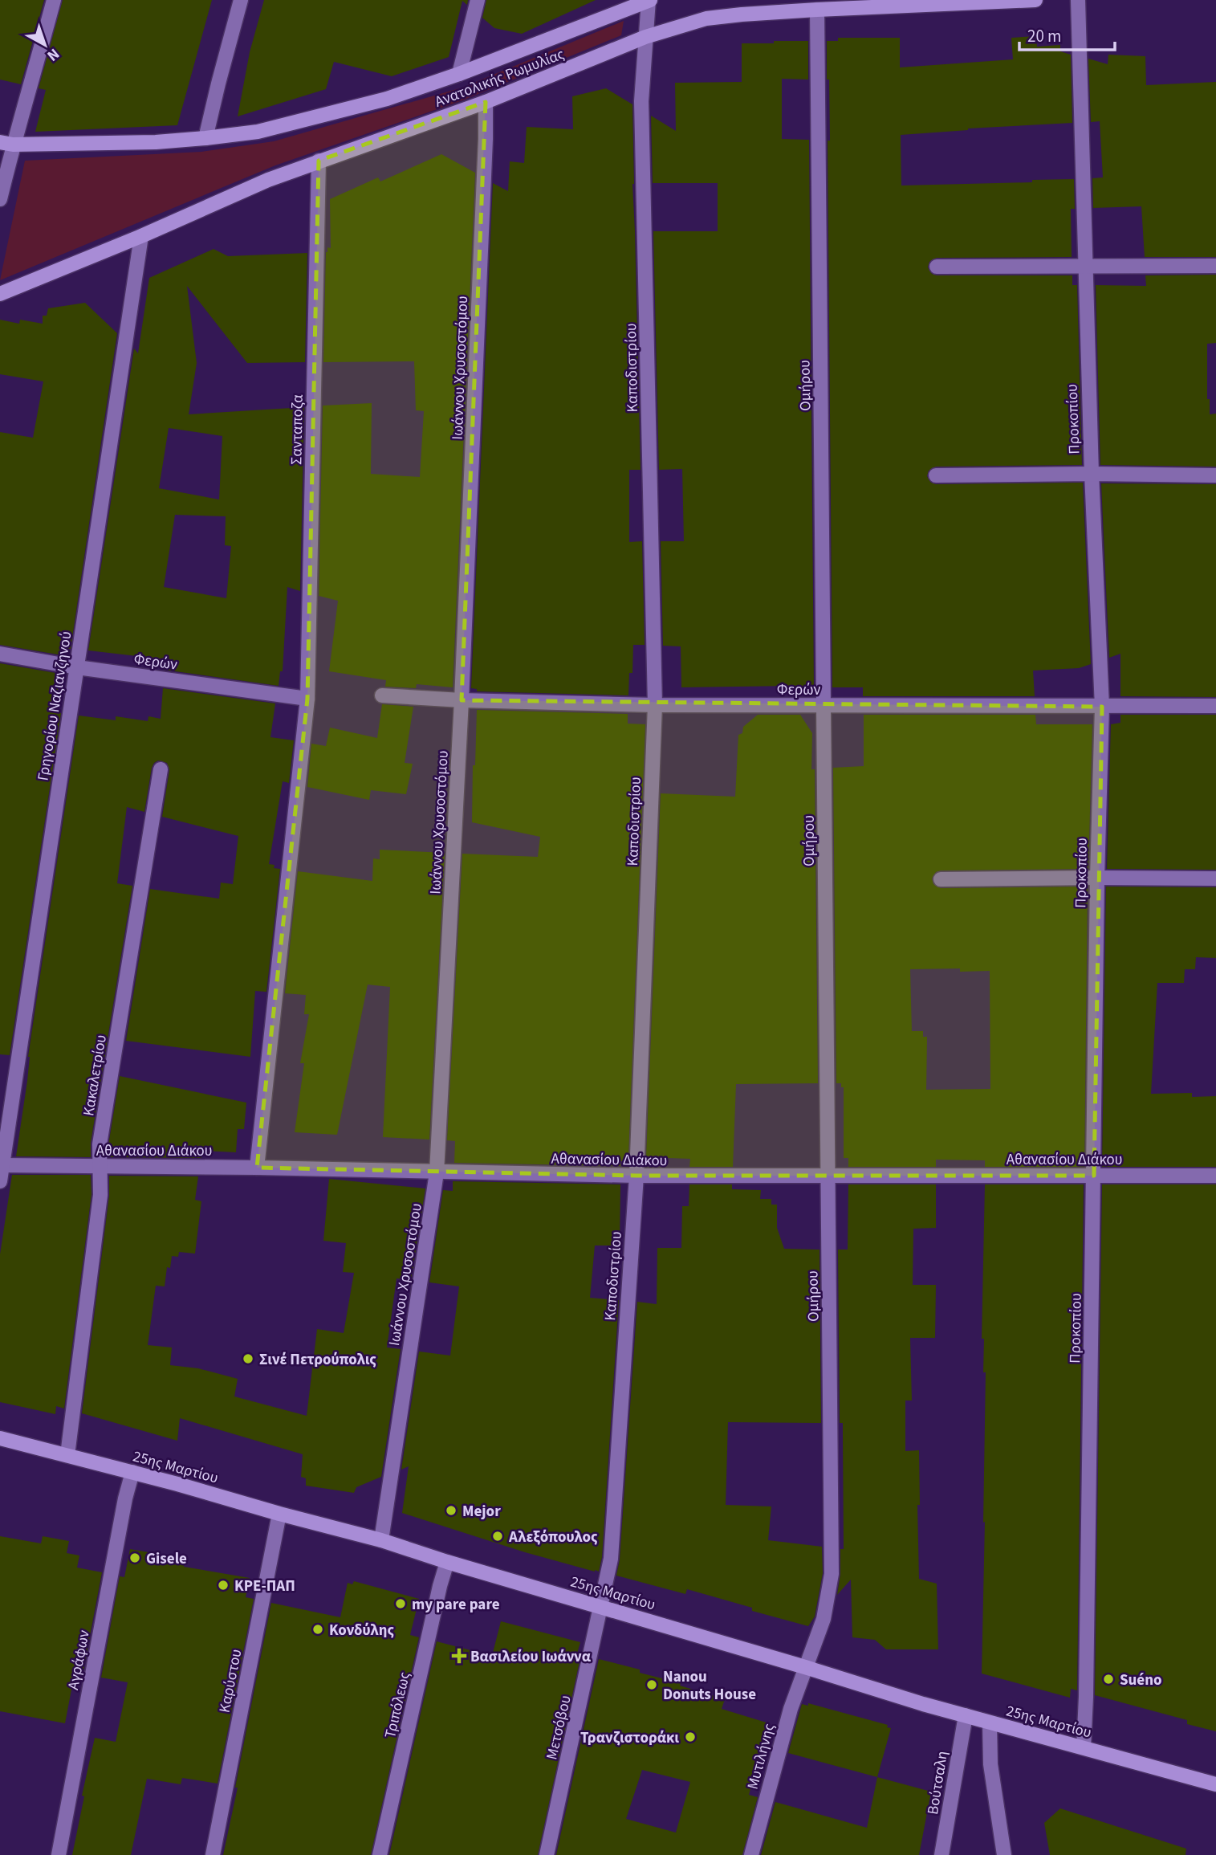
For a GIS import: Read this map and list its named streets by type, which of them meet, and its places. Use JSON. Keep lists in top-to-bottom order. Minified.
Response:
{"streets":{"main road":["Ανατολικής Ρωμυλίας","25ης Μαρτίου"],"street":["Ιωάννου Χρυσοστόμου","Καποδιστρίου","Ομήρου","Προκοπίου","Σανταποζα","Φερών","Γρηγορίου Ναζιανζηνού","Κακαλετρίου","Αθανασίου Διάκου","Αγράφων","Καρύστου","Τριπόλεως","Μετσόβου","Μυτιλήνης","Βούτσαλη"]},"crossings":[["Ανατολικής Ρωμυλίας","Ιωάννου Χρυσοστόμου"],["Ανατολικής Ρωμυλίας","Καποδιστρίου"],["Ανατολικής Ρωμυλίας","Ομήρου"],["Ανατολικής Ρωμυλίας","Σανταποζα"],["Ανατολικής Ρωμυλίας","Γρηγορίου Ναζιανζηνού"],["Ιωάννου Χρυσοστόμου","Φερών"],["Ιωάννου Χρυσοστόμου","Αθανασίου Διάκου"],["Ιωάννου Χρυσοστόμου","25ης Μαρτίου"],["Καποδιστρίου","Φερών"],["Καποδιστρίου","Αθανασίου Διάκου"],["Καποδιστρίου","25ης Μαρτίου"],["Καποδιστρίου","Μετσόβου"],["Ομήρου","Φερών"],["Ομήρου","Αθανασίου Διάκου"],["Ομήρου","25ης Μαρτίου"],["Ομήρου","Μυτιλήνης"],["Προκοπίου","Φερών"],["Προκοπίου","Αθανασίου Διάκου"],["Προκοπίου","25ης Μαρτίου"],["Σανταποζα","Φερών"],["Σανταποζα","Αθανασίου Διάκου"],["Φερών","Γρηγορίου Ναζιανζηνού"],["Γρηγορίου Ναζιανζηνού","Αθανασίου Διάκου"],["Κακαλετρίου","Αθανασίου Διάκου"],["Κακαλετρίου","25ης Μαρτίου"],["25ης Μαρτίου","Αγράφων"],["25ης Μαρτίου","Καρύστου"],["25ης Μαρτίου","Τριπόλεως"],["25ης Μαρτίου","Μετσόβου"],["25ης Μαρτίου","Μυτιλήνης"],["25ης Μαρτίου","Βούτσαλη"]],"places":{"other":["Σινέ Πετρούπολις","Mejor","Αλεξόπουλος","Gisele","ΚΡΕ-ΠΑΠ","my pare pare","Κονδύλης","Suéno","Nanou Donuts House","Τρανζιστοράκι"],"health":["Βασιλείου Ιωάννα"]},"scale_bar":"20 m","north":"bottom right"}
